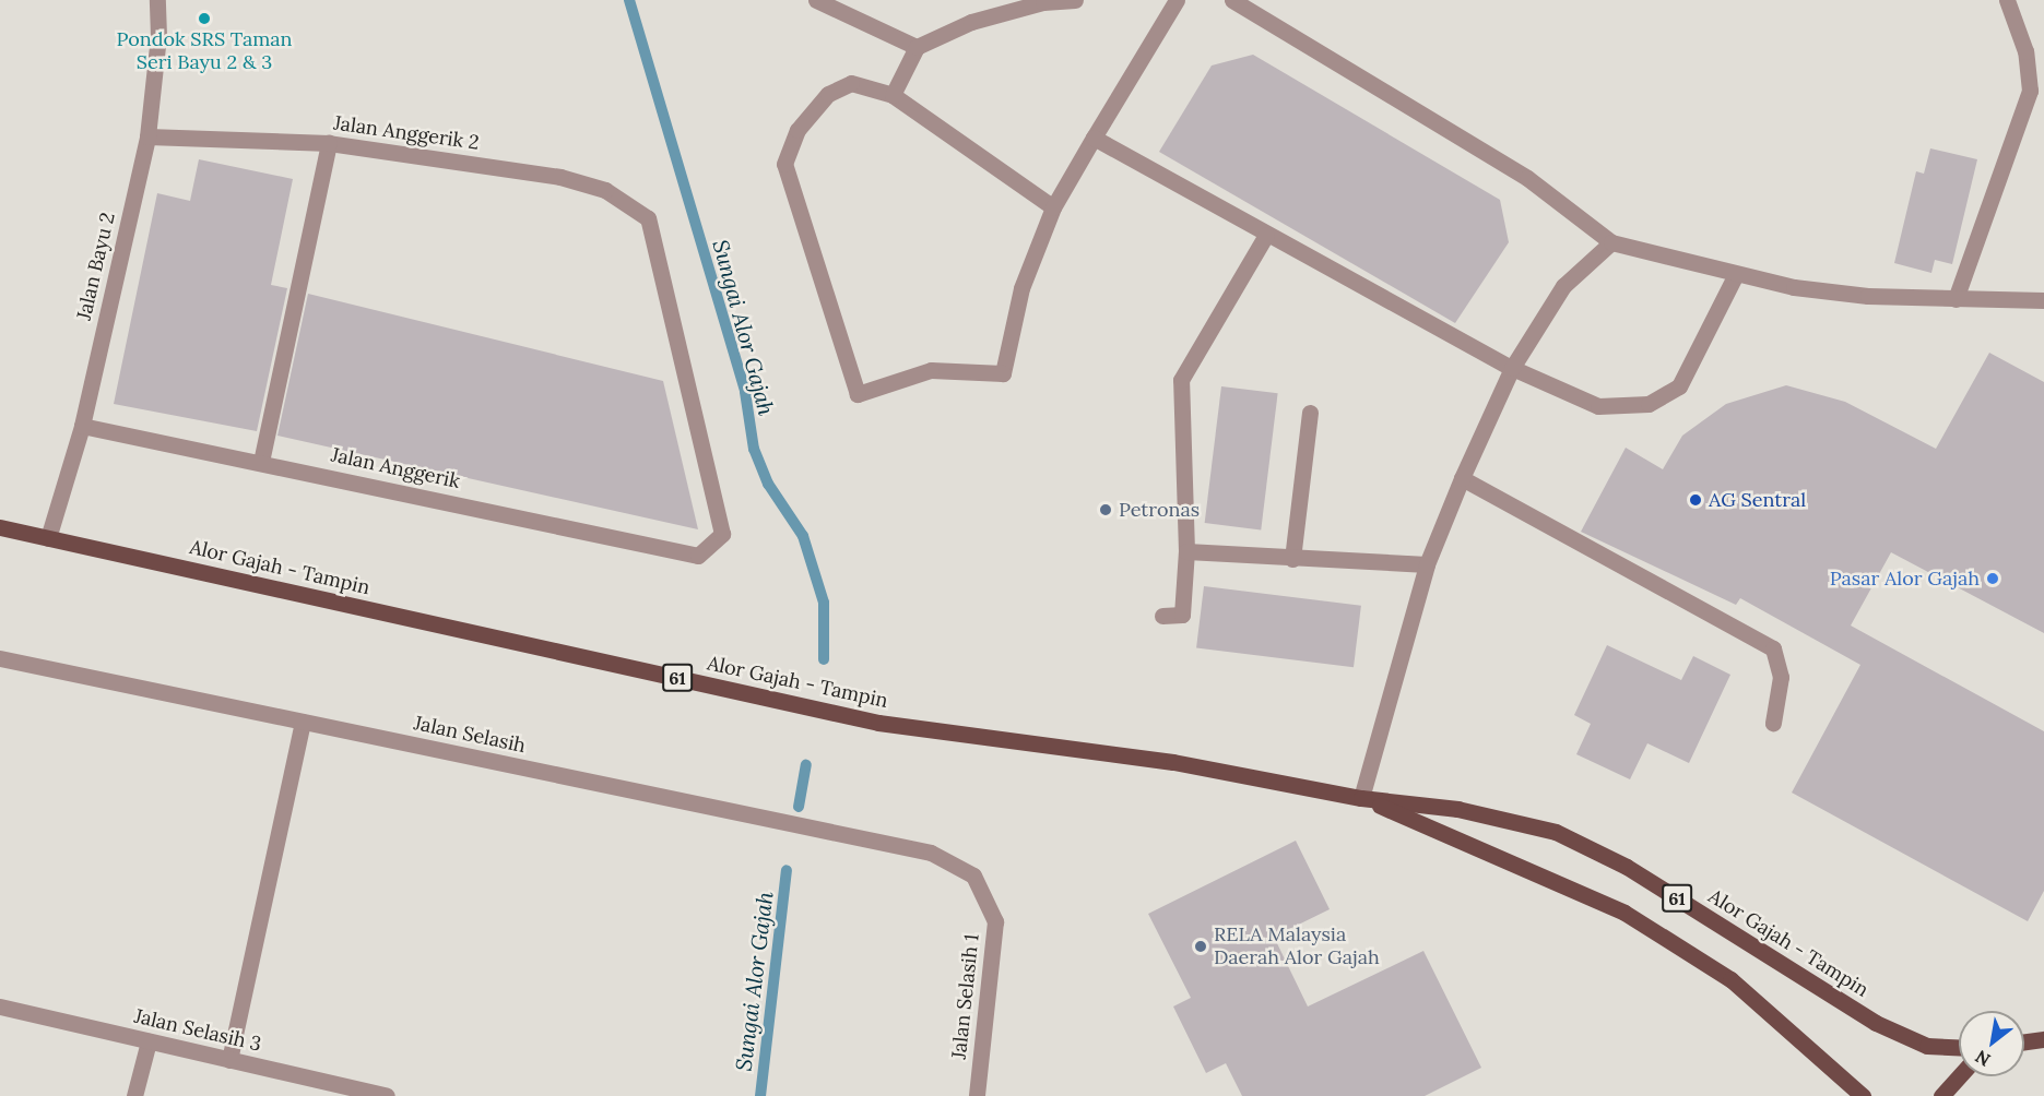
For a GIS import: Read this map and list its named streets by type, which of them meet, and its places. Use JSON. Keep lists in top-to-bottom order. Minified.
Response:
{"streets":{"main road":["Alor Gajah - Tampin","61"],"street":["Jalan Anggerik 2","Jalan Bayu 2","Jalan Anggerik","Jalan Selasih","Jalan Selasih 1","Jalan Selasih 3"]},"crossings":[["Jalan Anggerik 2","Jalan Bayu 2"],["Jalan Anggerik 2","Jalan Anggerik"],["Jalan Bayu 2","Jalan Anggerik"],["Jalan Bayu 2","Alor Gajah - Tampin"],["Jalan Selasih","Jalan Selasih 1"]],"water":["Sungai Alor Gajah"],"places":["Pondok SRS Taman Seri Bayu 2 & 3","AG Sentral","Petronas","Pasar Alor Gajah","RELA Malaysia Daerah Alor Gajah"],"north":"bottom left"}
